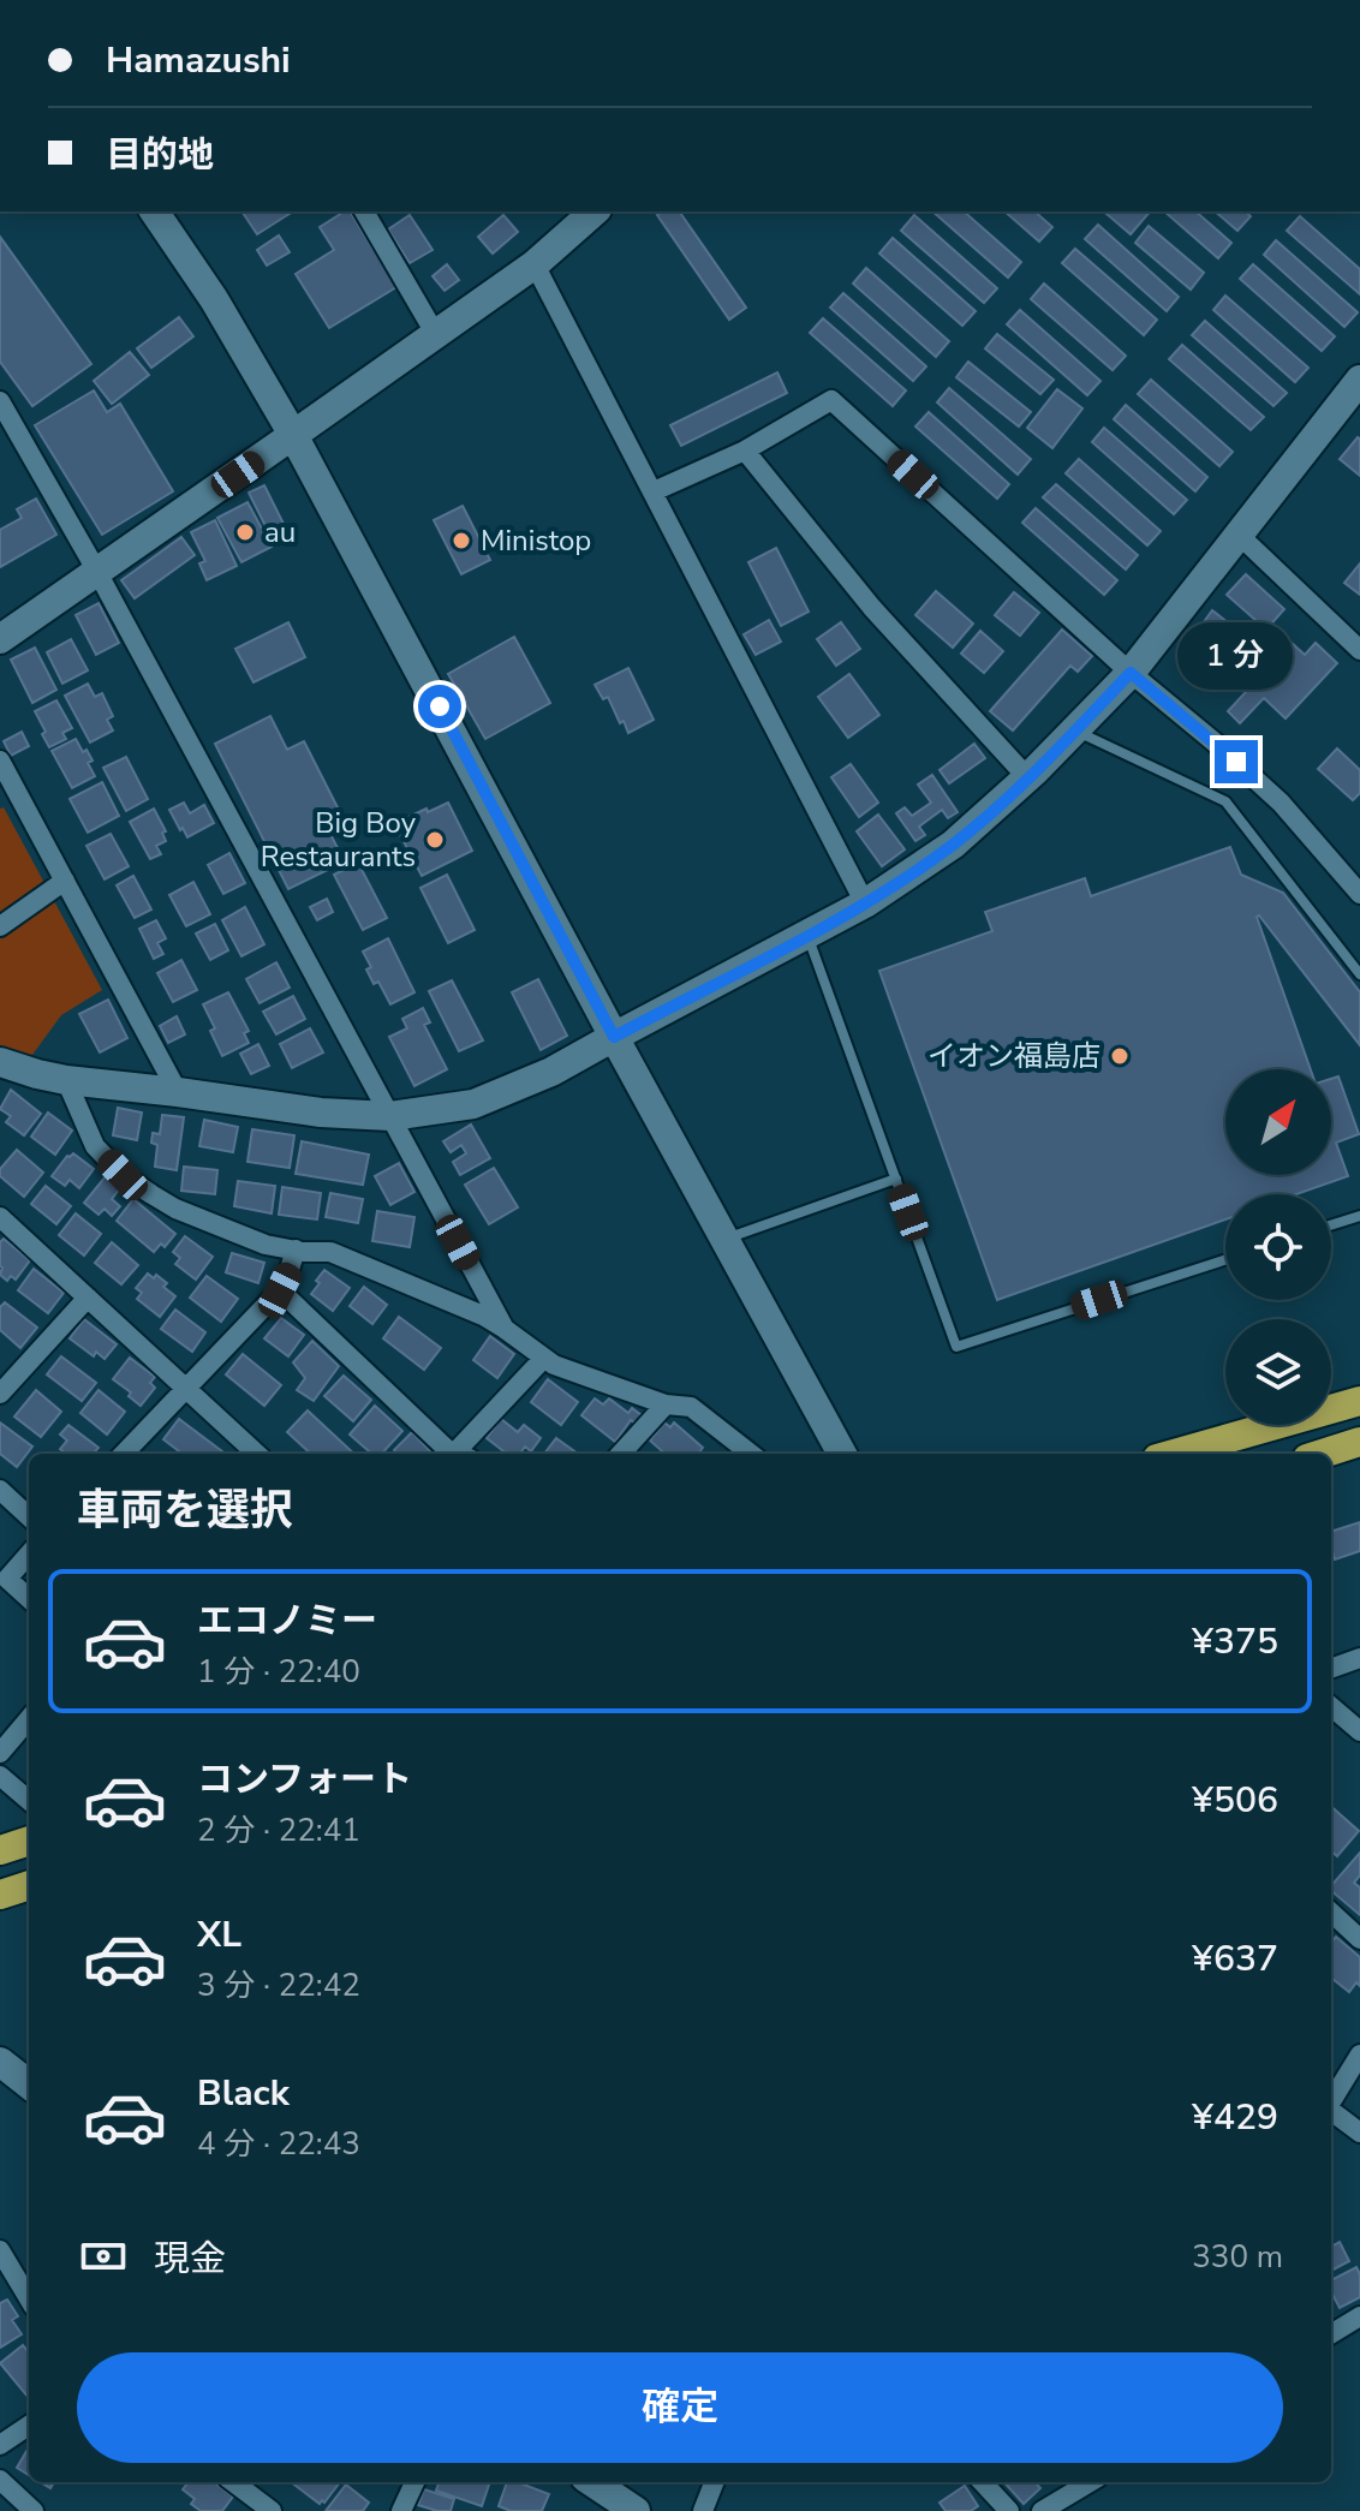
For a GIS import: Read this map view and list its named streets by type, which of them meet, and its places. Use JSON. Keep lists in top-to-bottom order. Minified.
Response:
{"places":["au","Ministop","Big Boy Restaurants","イオン福島店"],"north":"top right","page":{"banner":["Hamazushi","目的地"],"bubble":"1 分","heading":"車両を選択","list":[{"name":"エコノミー","note":"1 分 · 22:40","value":"¥375"},{"name":"コンフォート","note":"2 分 · 22:41","value":"¥506"},{"name":"XL","note":"3 分 · 22:42","value":"¥637"},{"name":"Black","note":"4 分 · 22:43","value":"¥429"}],"pay":["現金","330 m"],"buttons":"確定"}}
